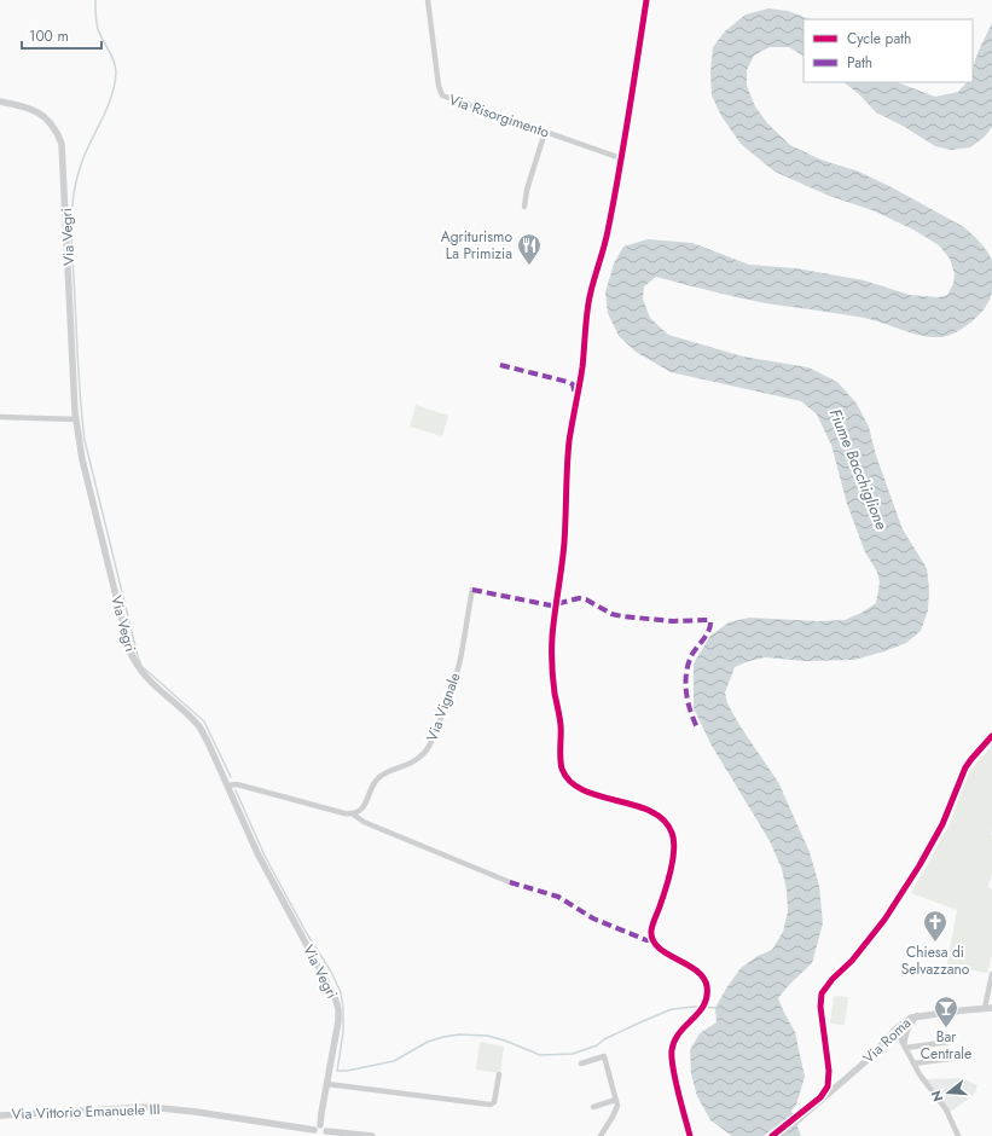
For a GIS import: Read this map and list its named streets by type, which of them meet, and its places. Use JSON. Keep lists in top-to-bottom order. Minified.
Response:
{"streets":{"street":["Via Risorgimento","Via Vegri","Via Vignale","Via Roma","Via Vittorio Emanuele III"]},"crossings":[["Via Vegri","Via Vittorio Emanuele III"]],"water":["Fiume Bacchiglione"],"places":{"restaurant":["Agriturismo La Primizia"],"church":["Chiesa di Selvazzano"],"bar":["Bar Centrale"]},"legend":["Cycle path","Path"],"scale_bar":"100 m","north":"left"}
